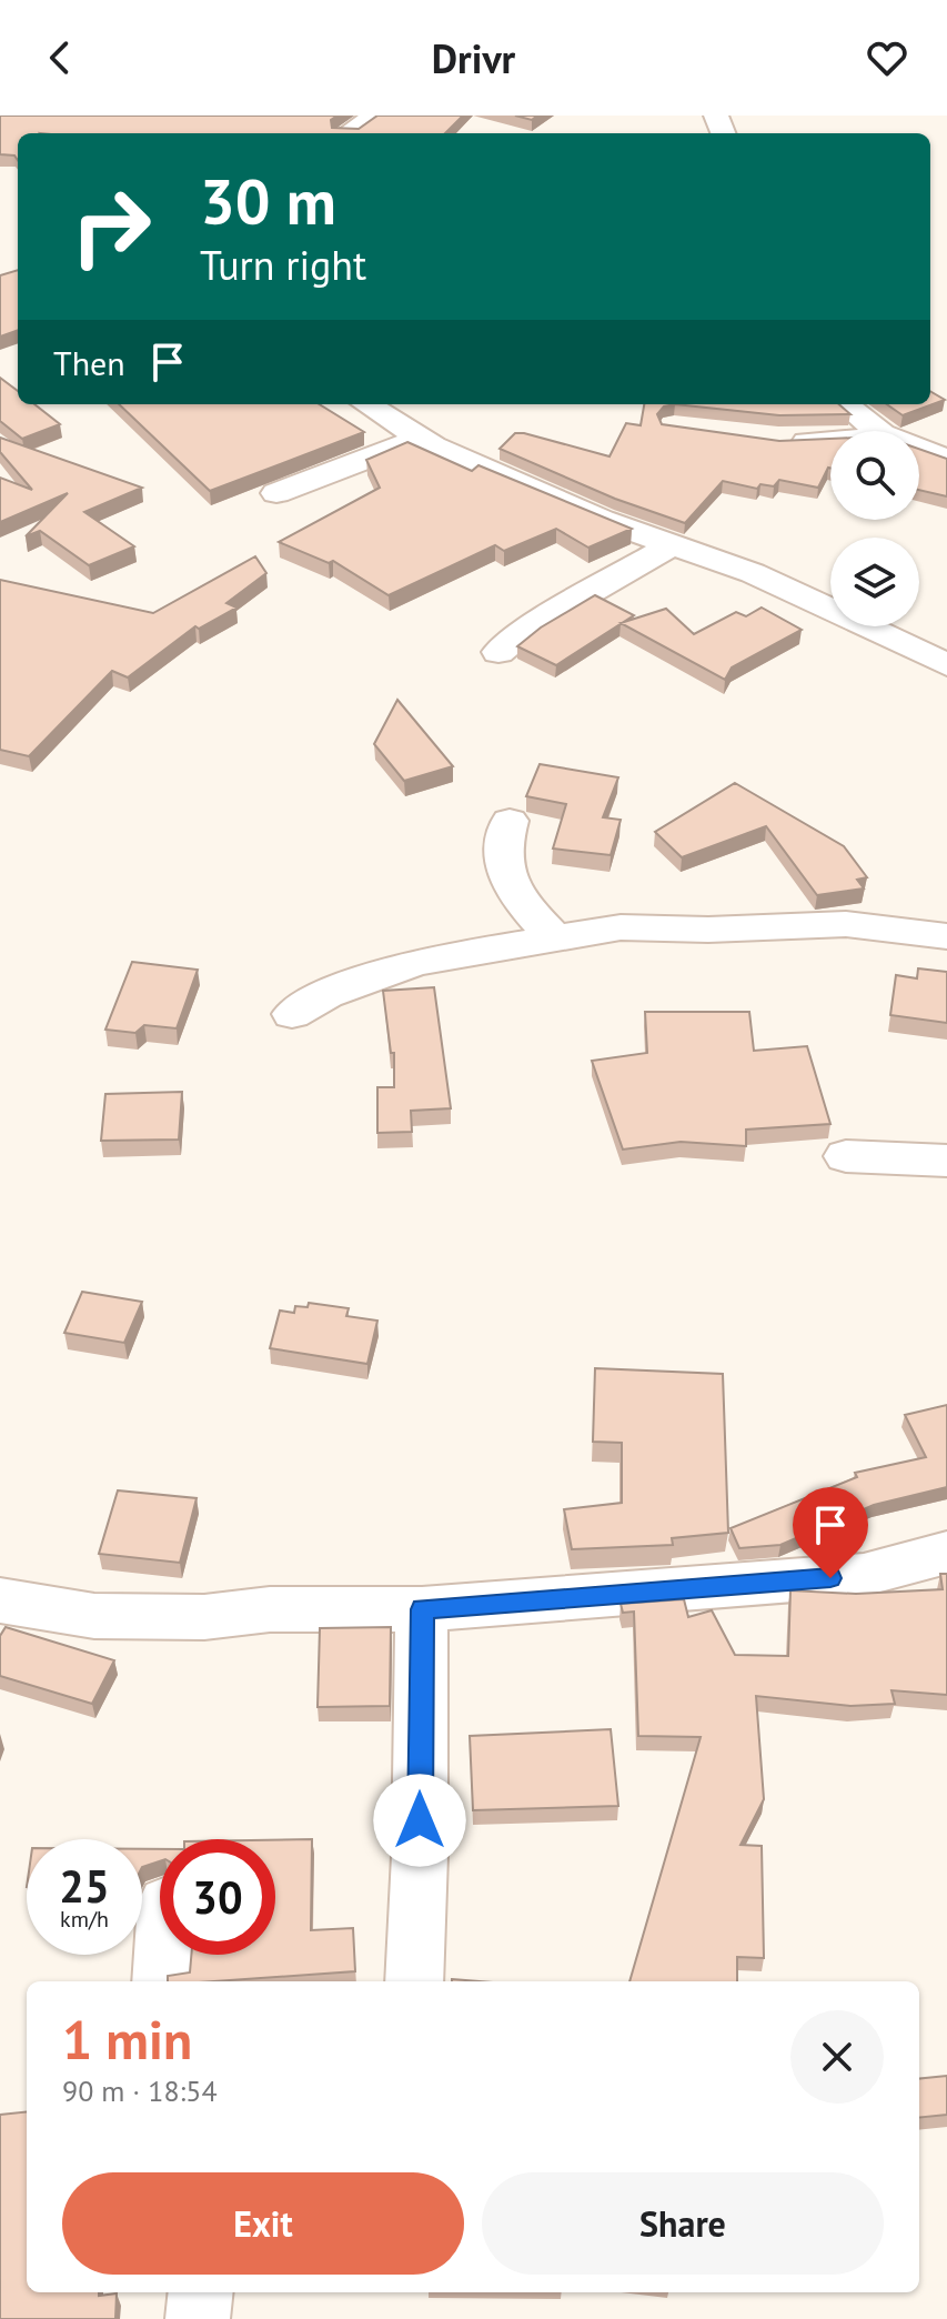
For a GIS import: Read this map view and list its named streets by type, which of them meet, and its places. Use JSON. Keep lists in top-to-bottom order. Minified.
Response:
{"page":{"header":"Drivr","turn":["30 m","Turn right"],"then":"Then","speed":"25 km/h","limit":"30","heading":["1 min","90 m · 18:54"],"buttons":["Exit","Share"]}}
